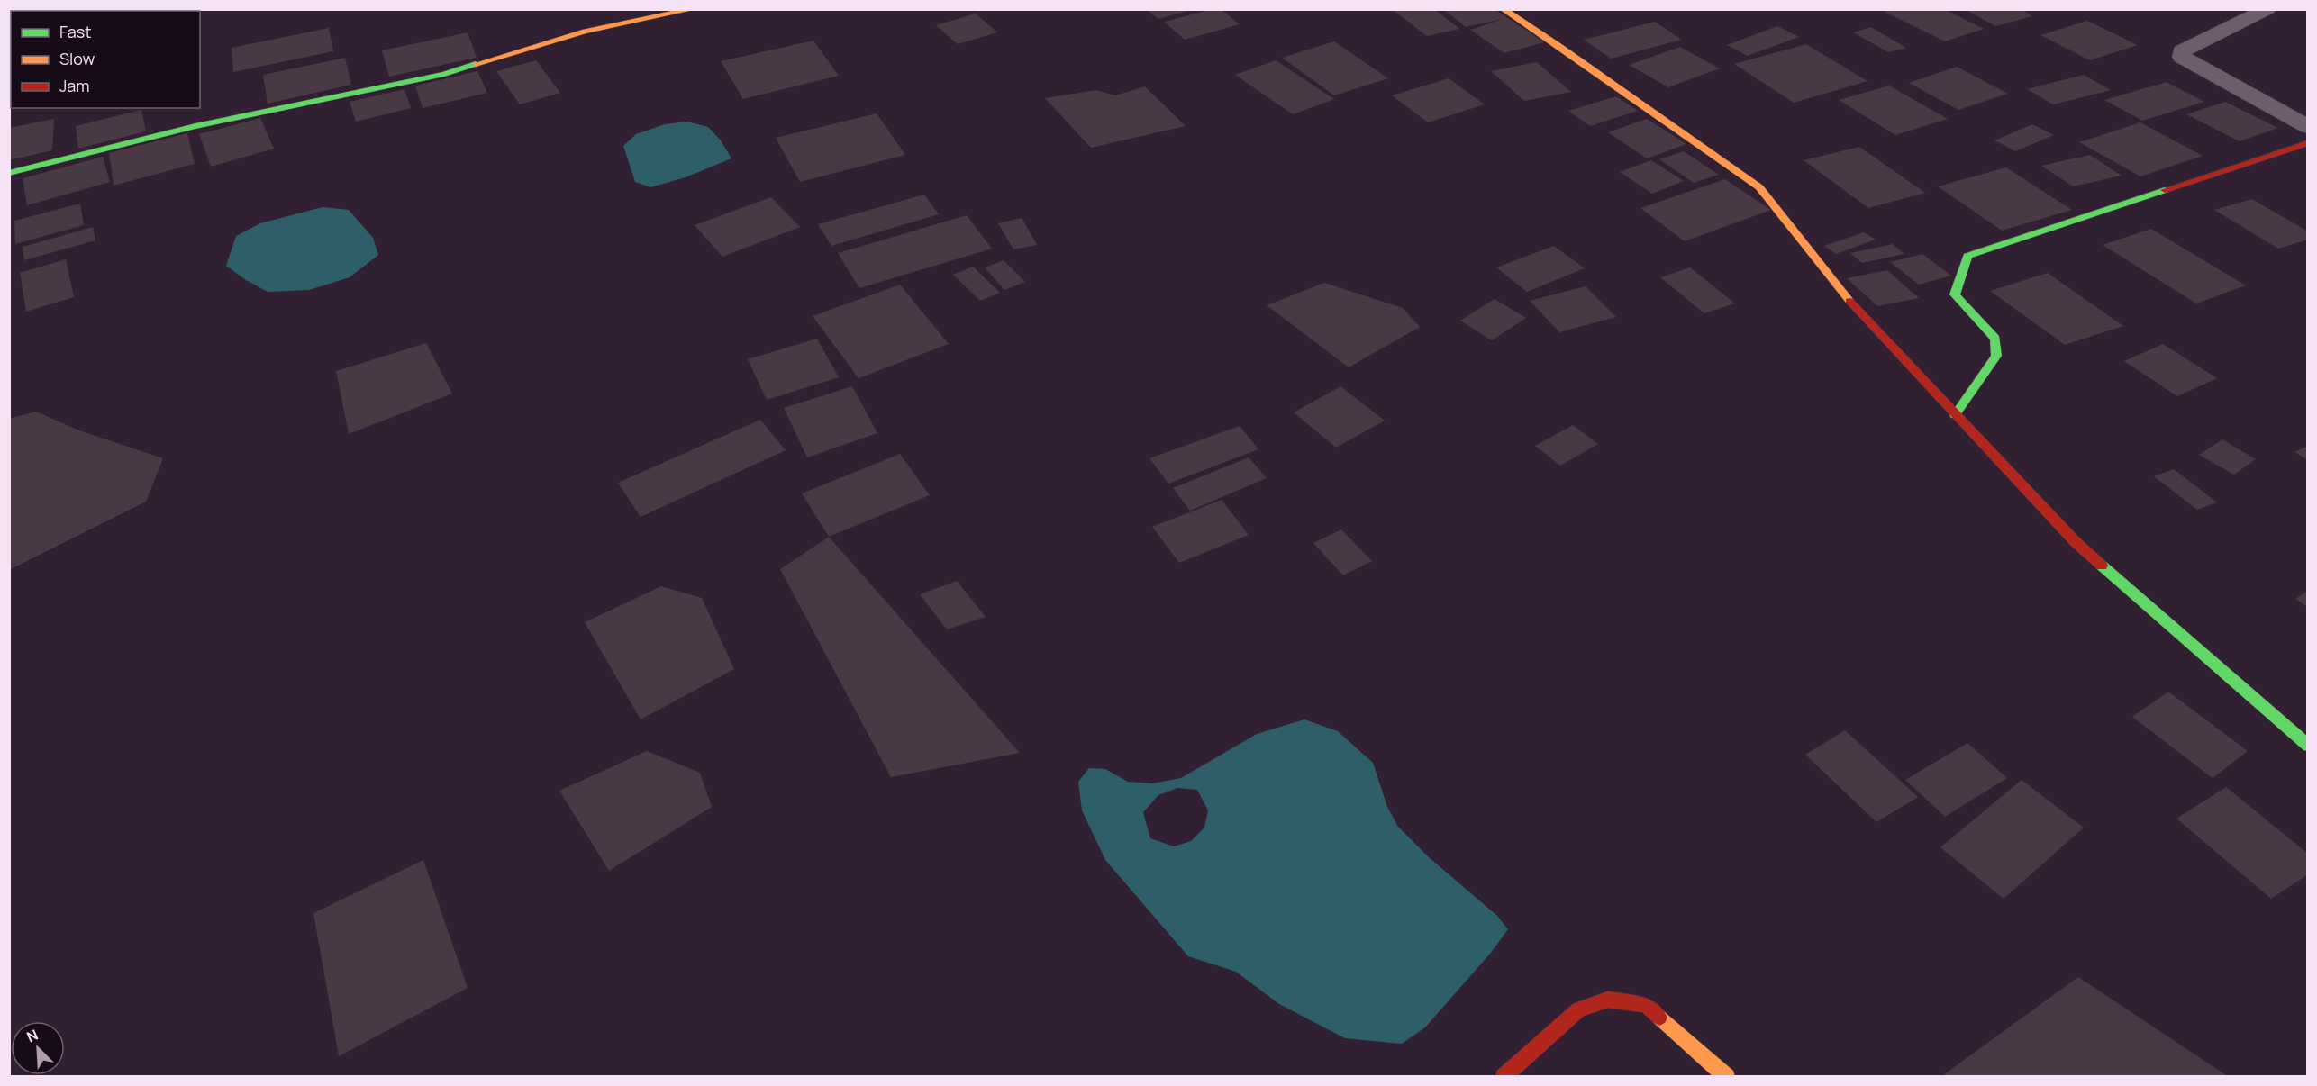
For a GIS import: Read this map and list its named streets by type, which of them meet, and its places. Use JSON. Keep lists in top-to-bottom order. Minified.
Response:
{"legend":["Fast","Slow","Jam"],"north":"top left"}
